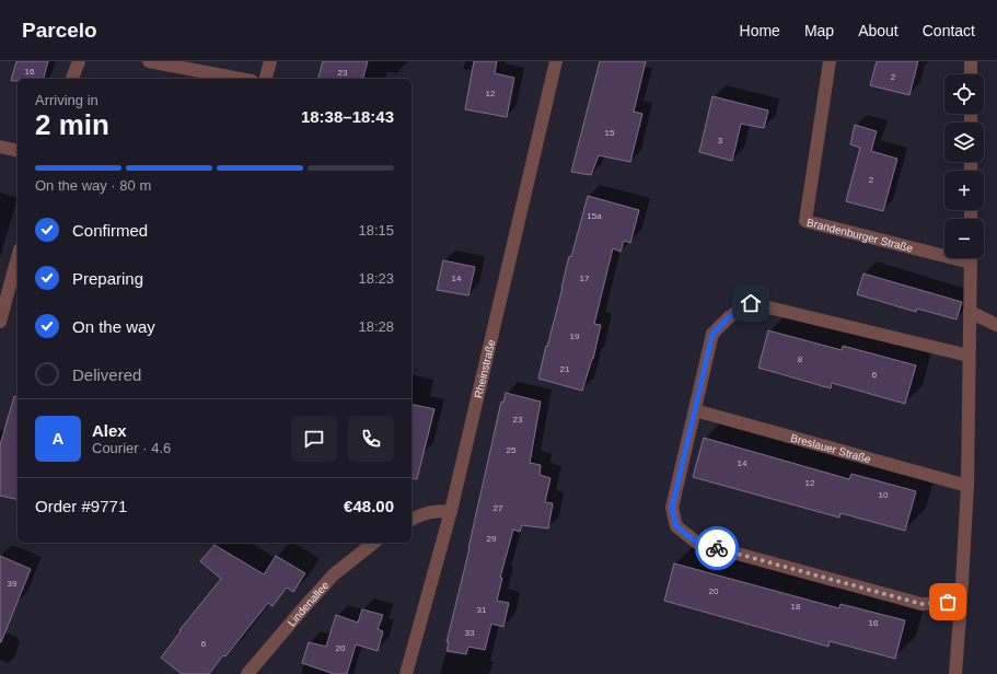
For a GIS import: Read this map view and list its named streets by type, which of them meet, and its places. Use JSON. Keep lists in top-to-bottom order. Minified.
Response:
{"streets":{"street":["Brandenburger Straße","Rheinstraße","Breslauer Straße","Lindenallee"]},"house_numbers":["16","23","2","12","15","3","2","15a","14","17","19","8","21","6","23","25","14","12","10","27","29","39","20","18","31","16","33","6","20"],"page":{"header":"Parcelo","nav":["Home","Map","About","Contact"],"map_buttons":["+","−"],"heading":["2 min","Arriving in","18:38–18:43"],"panel":["Alex","Courier · 4.6","Order #9771","€48.00"],"bar":"On the way · 80 m","list":[["Confirmed","18:15"],["Preparing","18:23"],["On the way","18:28"],"Delivered"],"round":"A"}}
